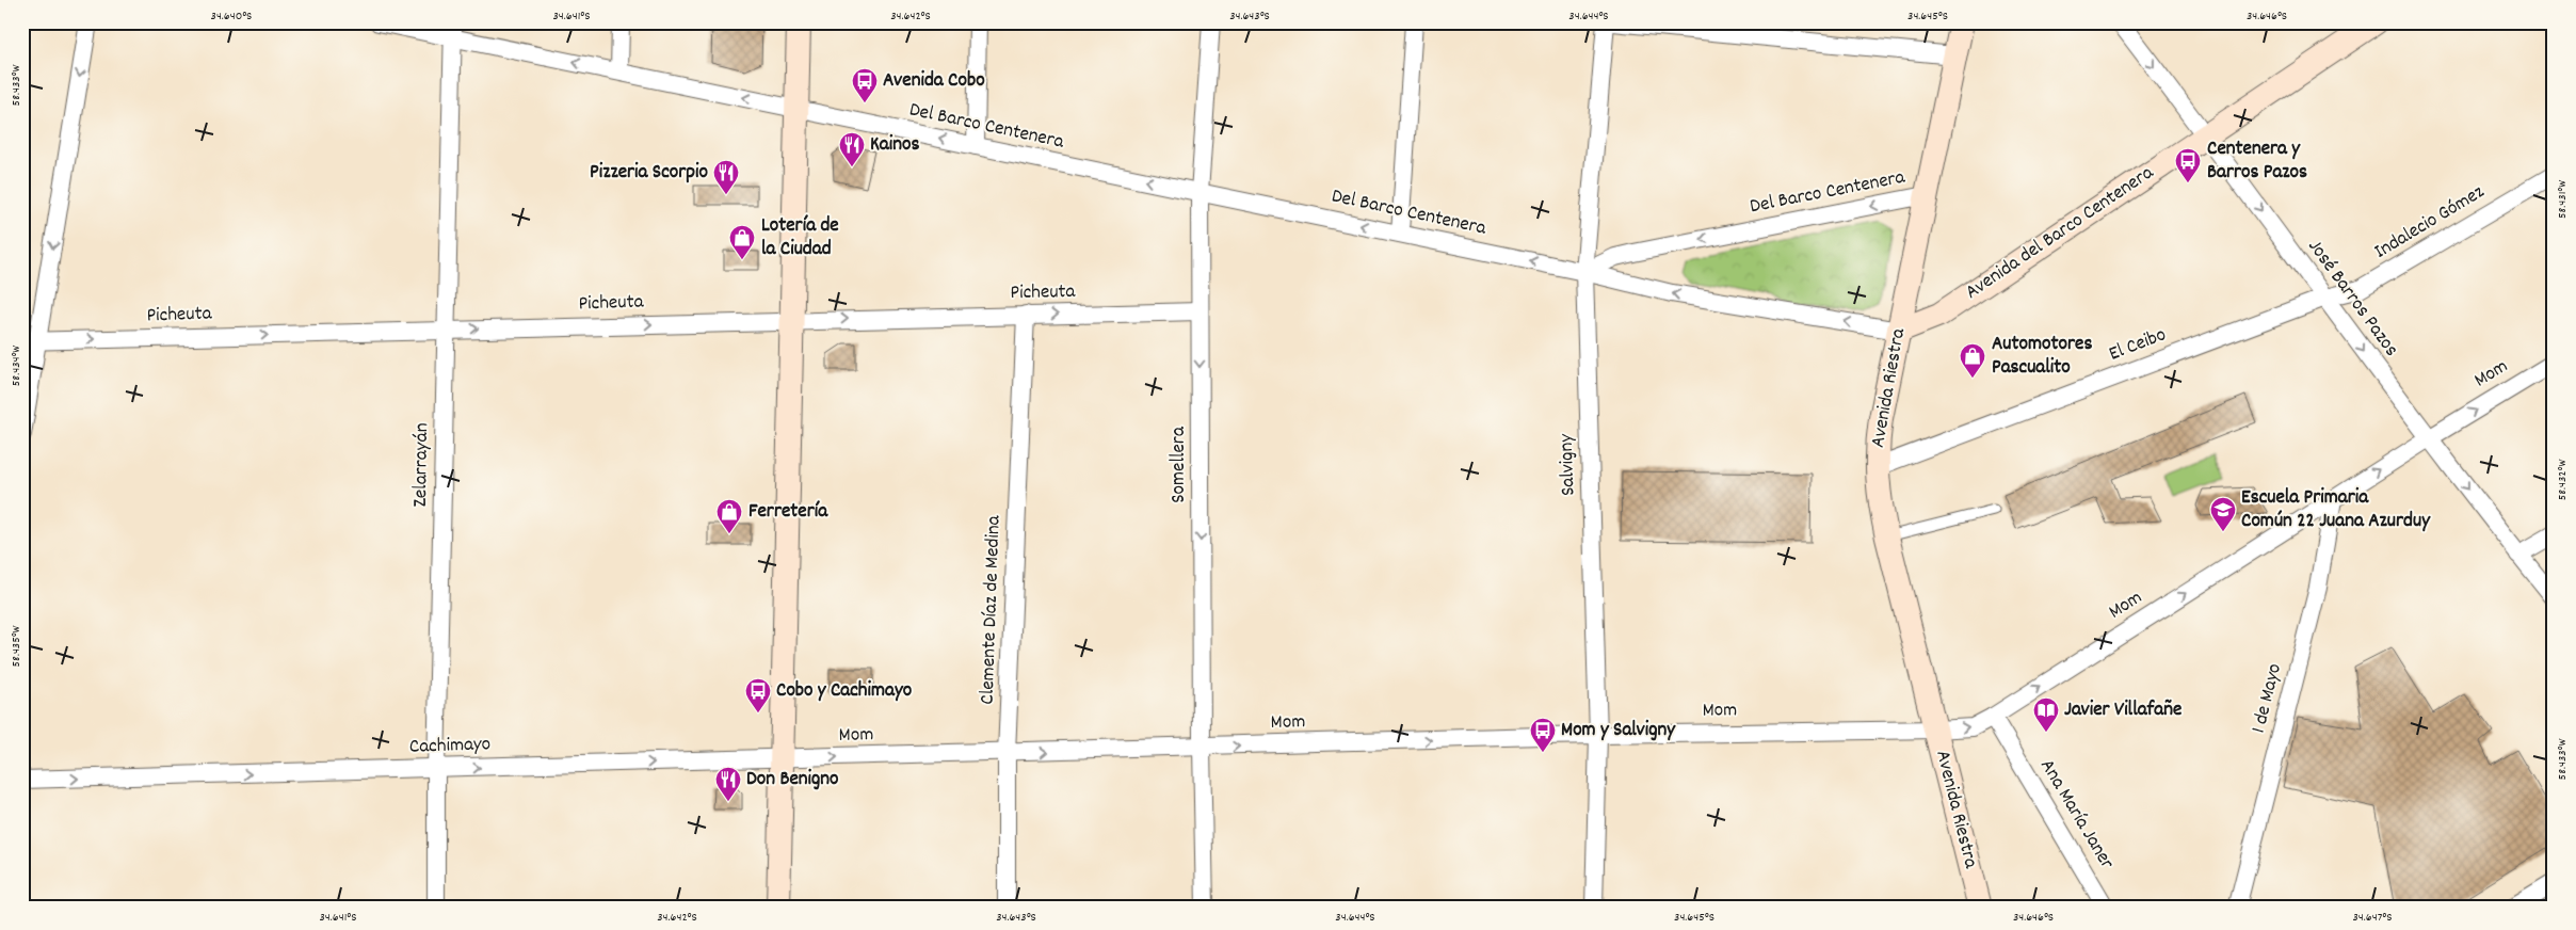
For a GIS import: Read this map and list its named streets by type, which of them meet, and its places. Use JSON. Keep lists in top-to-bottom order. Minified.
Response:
{"streets":{"main road":["Avenida del Barco Centenera","Avenida Riestra"],"street":["Del Barco Centenera","Indalecio Gómez","Picheuta","José Barros Pazos","El Ceibo","Mom","Zelarrayán","Somellera","Salvigny","Clemente Díaz de Medina","1 de Mayo","Cachimayo","Ana María Janer"]},"crossings":[["Del Barco Centenera","Avenida del Barco Centenera"],["Del Barco Centenera","Avenida Riestra"],["Del Barco Centenera","Zelarrayán"],["Del Barco Centenera","Somellera"],["Del Barco Centenera","Salvigny"],["Indalecio Gómez","José Barros Pazos"],["Indalecio Gómez","El Ceibo"],["Avenida del Barco Centenera","José Barros Pazos"],["Avenida del Barco Centenera","Avenida Riestra"],["Picheuta","Zelarrayán"],["Picheuta","Somellera"],["Picheuta","Clemente Díaz de Medina"],["José Barros Pazos","El Ceibo"],["José Barros Pazos","Mom"],["El Ceibo","Avenida Riestra"],["Mom","Avenida Riestra"],["Mom","Somellera"],["Mom","Salvigny"],["Mom","Clemente Díaz de Medina"],["Mom","1 de Mayo"],["Mom","Cachimayo"],["Mom","Ana María Janer"],["Zelarrayán","Cachimayo"]],"one_way":["Del Barco Centenera","Picheuta","José Barros Pazos","Mom","Somellera","Cachimayo"],"places":{"bus stop":["Avenida Cobo","Centenera y Barros Pazos","Cobo y Cachimayo","Mom y Salvigny"],"restaurant":["Kainos","Pizzeria Scorpio","Don Benigno"],"shop":["Lotería de la Ciudad","Automotores Pascualito","Ferretería"],"school or university":["Escuela Primaria Común 22 Juana Azurduy"],"library":["Javier Villafañe"]},"coordinates":["34.640°S","34.641°S","34.642°S","34.643°S","34.644°S","34.645°S","34.646°S","58.433°W","58.431°W","58.434°W","58.432°W","58.435°W","34.647°S"]}
